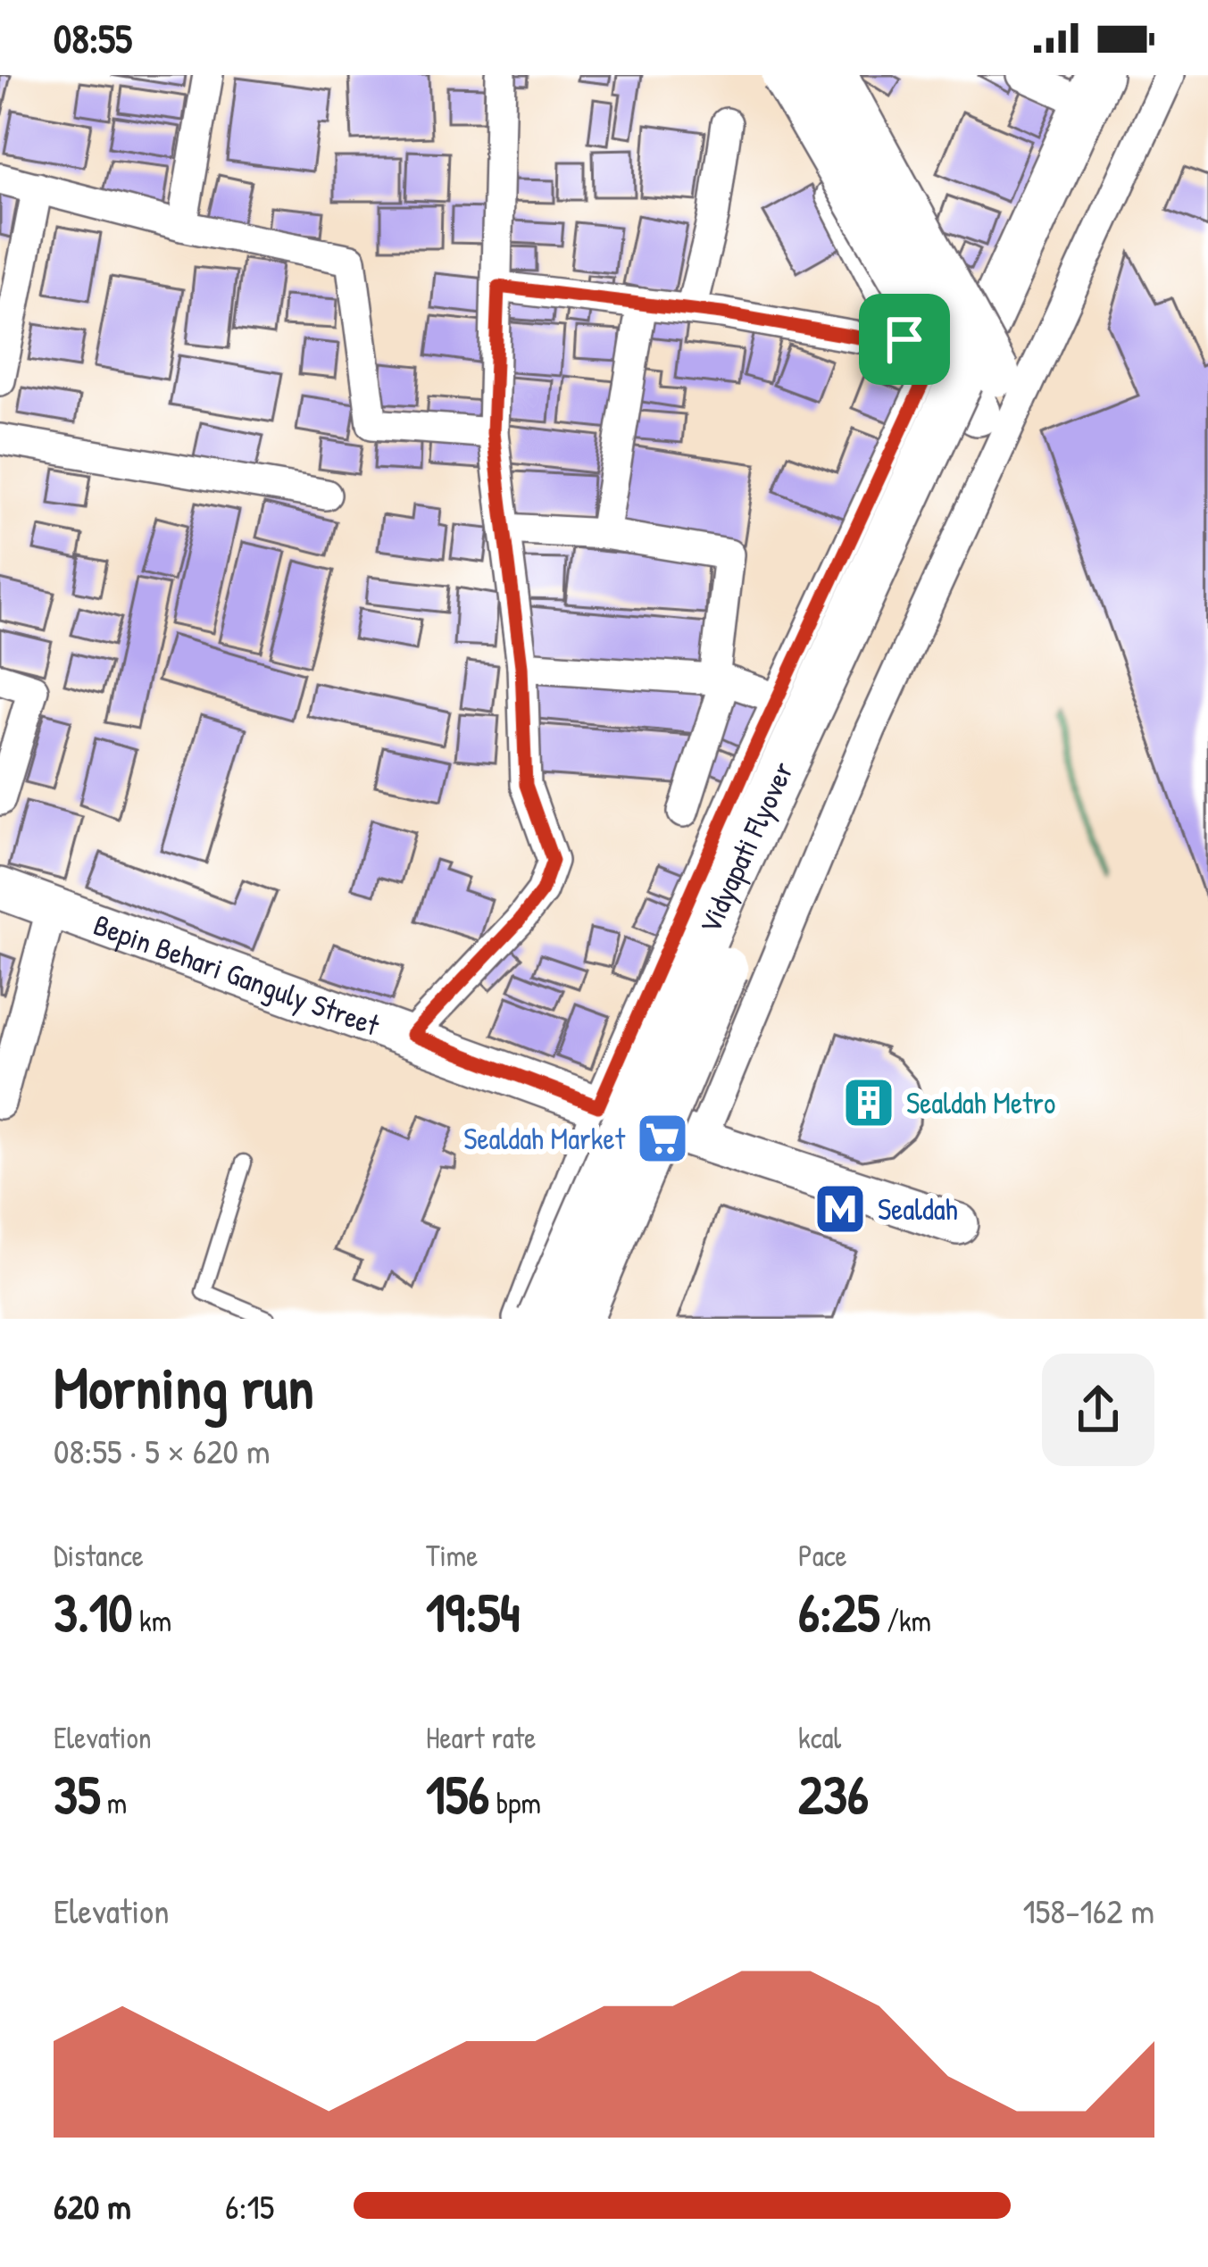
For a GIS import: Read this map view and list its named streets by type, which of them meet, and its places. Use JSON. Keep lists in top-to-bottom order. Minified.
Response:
{"streets":{"main road":["Vidyapati Flyover"],"street":["Bepin Behari Ganguly Street"]},"places":{"building":["Sealdah Metro"],"supermarket":["Sealdah Market"],"metro station":["Sealdah"]},"page":{"status":"08:55","heading":["Morning run","08:55 · 5 × 620 m"],"stats":[["Distance","3.10 km"],["Time","19:54"],["Pace","6:25 /km"],["Elevation","35 m"],["Heart rate","156 bpm"],["kcal","236"]],"chart":["Elevation","158–162 m"],"list":[{"name":"620 m","note":"6:15"}]}}
